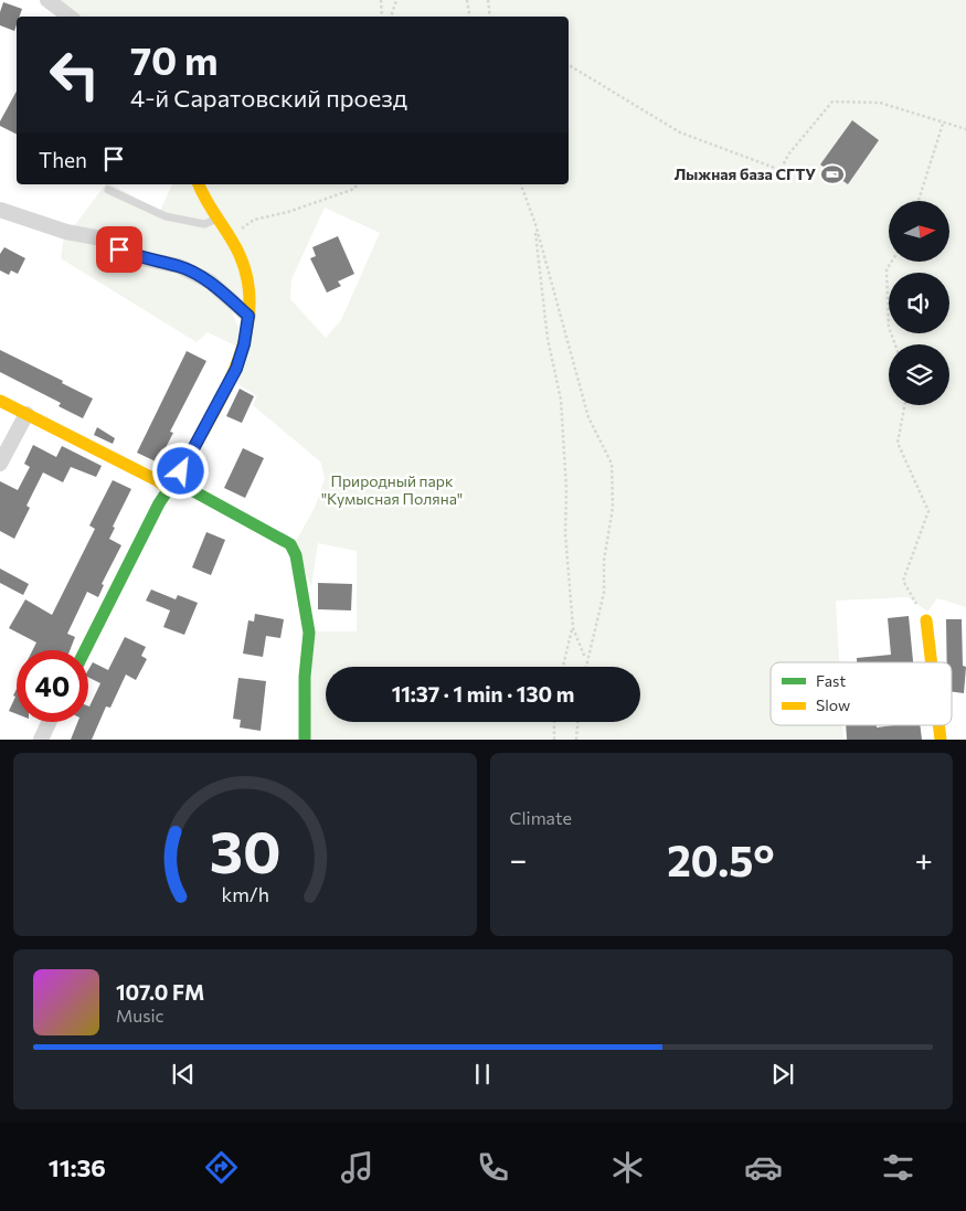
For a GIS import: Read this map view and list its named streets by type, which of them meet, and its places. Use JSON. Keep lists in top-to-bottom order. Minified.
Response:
{"parks":["Природный парк \"Кумысная Поляна\""],"places":{"sports":["Лыжная база СГТУ"]},"legend":["Fast","Slow"],"north":"right","page":{"turn":["70 m","4-й Саратовский проезд"],"then":"Then","limit":"40","trip":"11:37 · 1 min · 130 m","tile":"Climate","heat":["−","20.5°","+"],"song":["107.0 FM","Music"],"tabs":"11:36","gauge":["30","km/h"]}}
